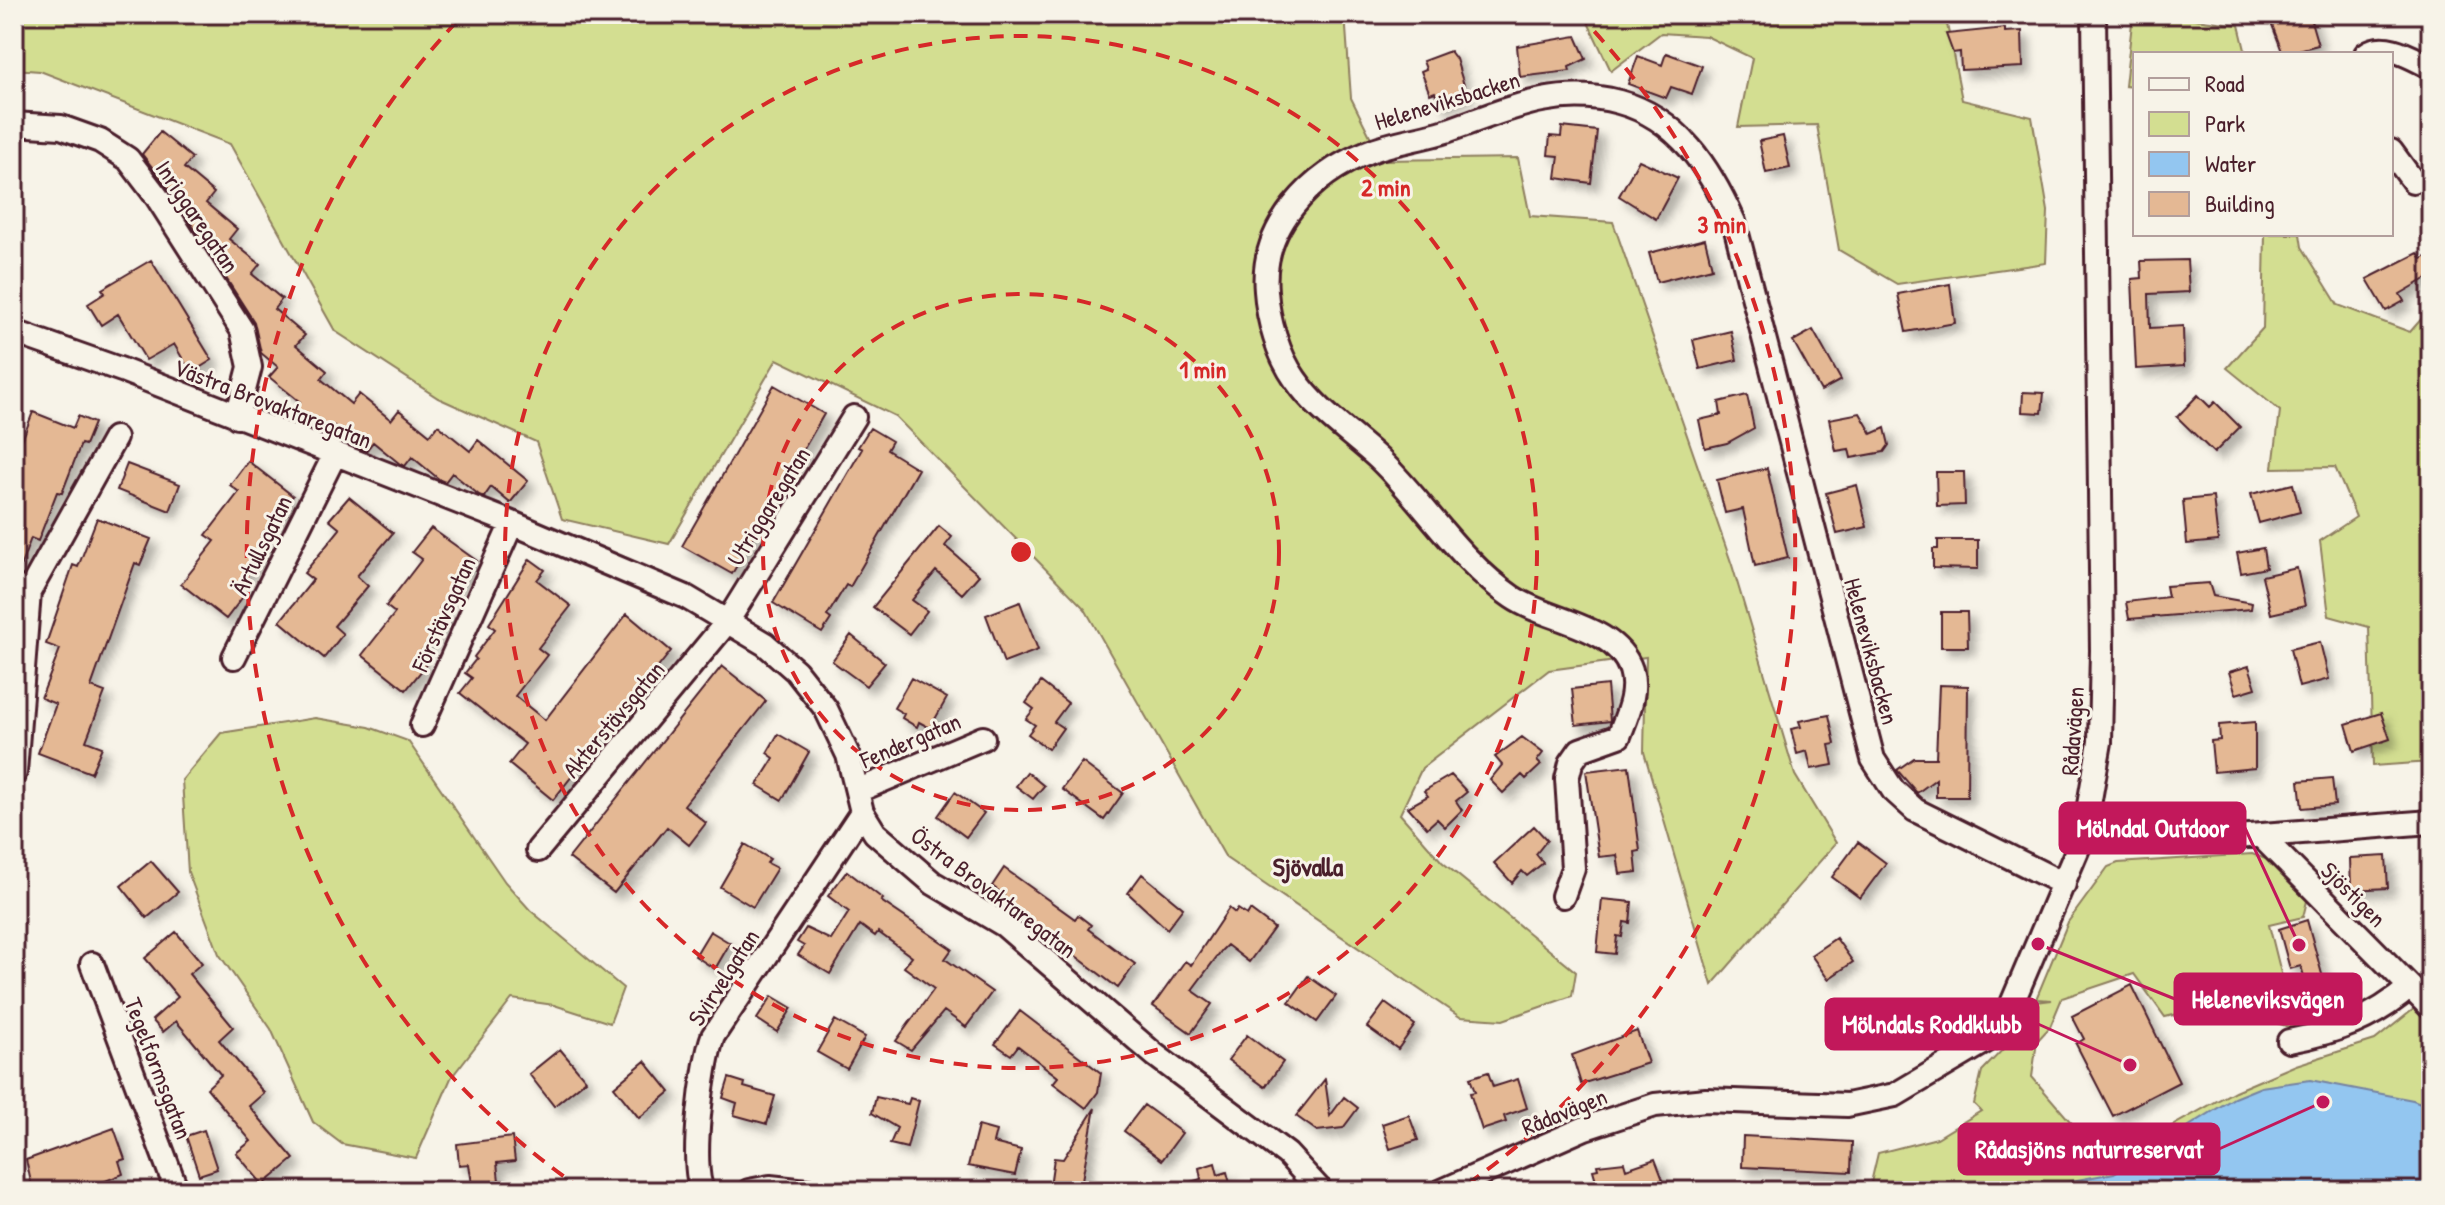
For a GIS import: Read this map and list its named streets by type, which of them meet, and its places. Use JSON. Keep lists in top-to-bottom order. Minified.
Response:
{"streets":{"street":["Heleneviksbacken","Inriggaregatan","Västra Brovaktaregatan","Utriggaregatan","Ärtullsgatan","Förstävsgatan","Akterstävsgatan","Rådavägen","Fendergatan","Östra Brovaktaregatan","Sjöstigen","Svirvelgatan","Tegelformsgatan"]},"crossings":[["Heleneviksbacken","Rådavägen"],["Inriggaregatan","Västra Brovaktaregatan"],["Västra Brovaktaregatan","Ärtullsgatan"],["Västra Brovaktaregatan","Förstävsgatan"],["Västra Brovaktaregatan","Östra Brovaktaregatan"],["Utriggaregatan","Akterstävsgatan"],["Utriggaregatan","Östra Brovaktaregatan"],["Förstävsgatan","Östra Brovaktaregatan"],["Akterstävsgatan","Östra Brovaktaregatan"],["Fendergatan","Östra Brovaktaregatan"],["Fendergatan","Svirvelgatan"],["Östra Brovaktaregatan","Svirvelgatan"]],"districts":["Sjövalla"],"places":["Heleneviksvägen","Mölndal Outdoor","Mölndals Roddklubb","Rådasjöns naturreservat"],"legend":["Road","Park","Water","Building"],"rings":["2 min","3 min","1 min"]}
